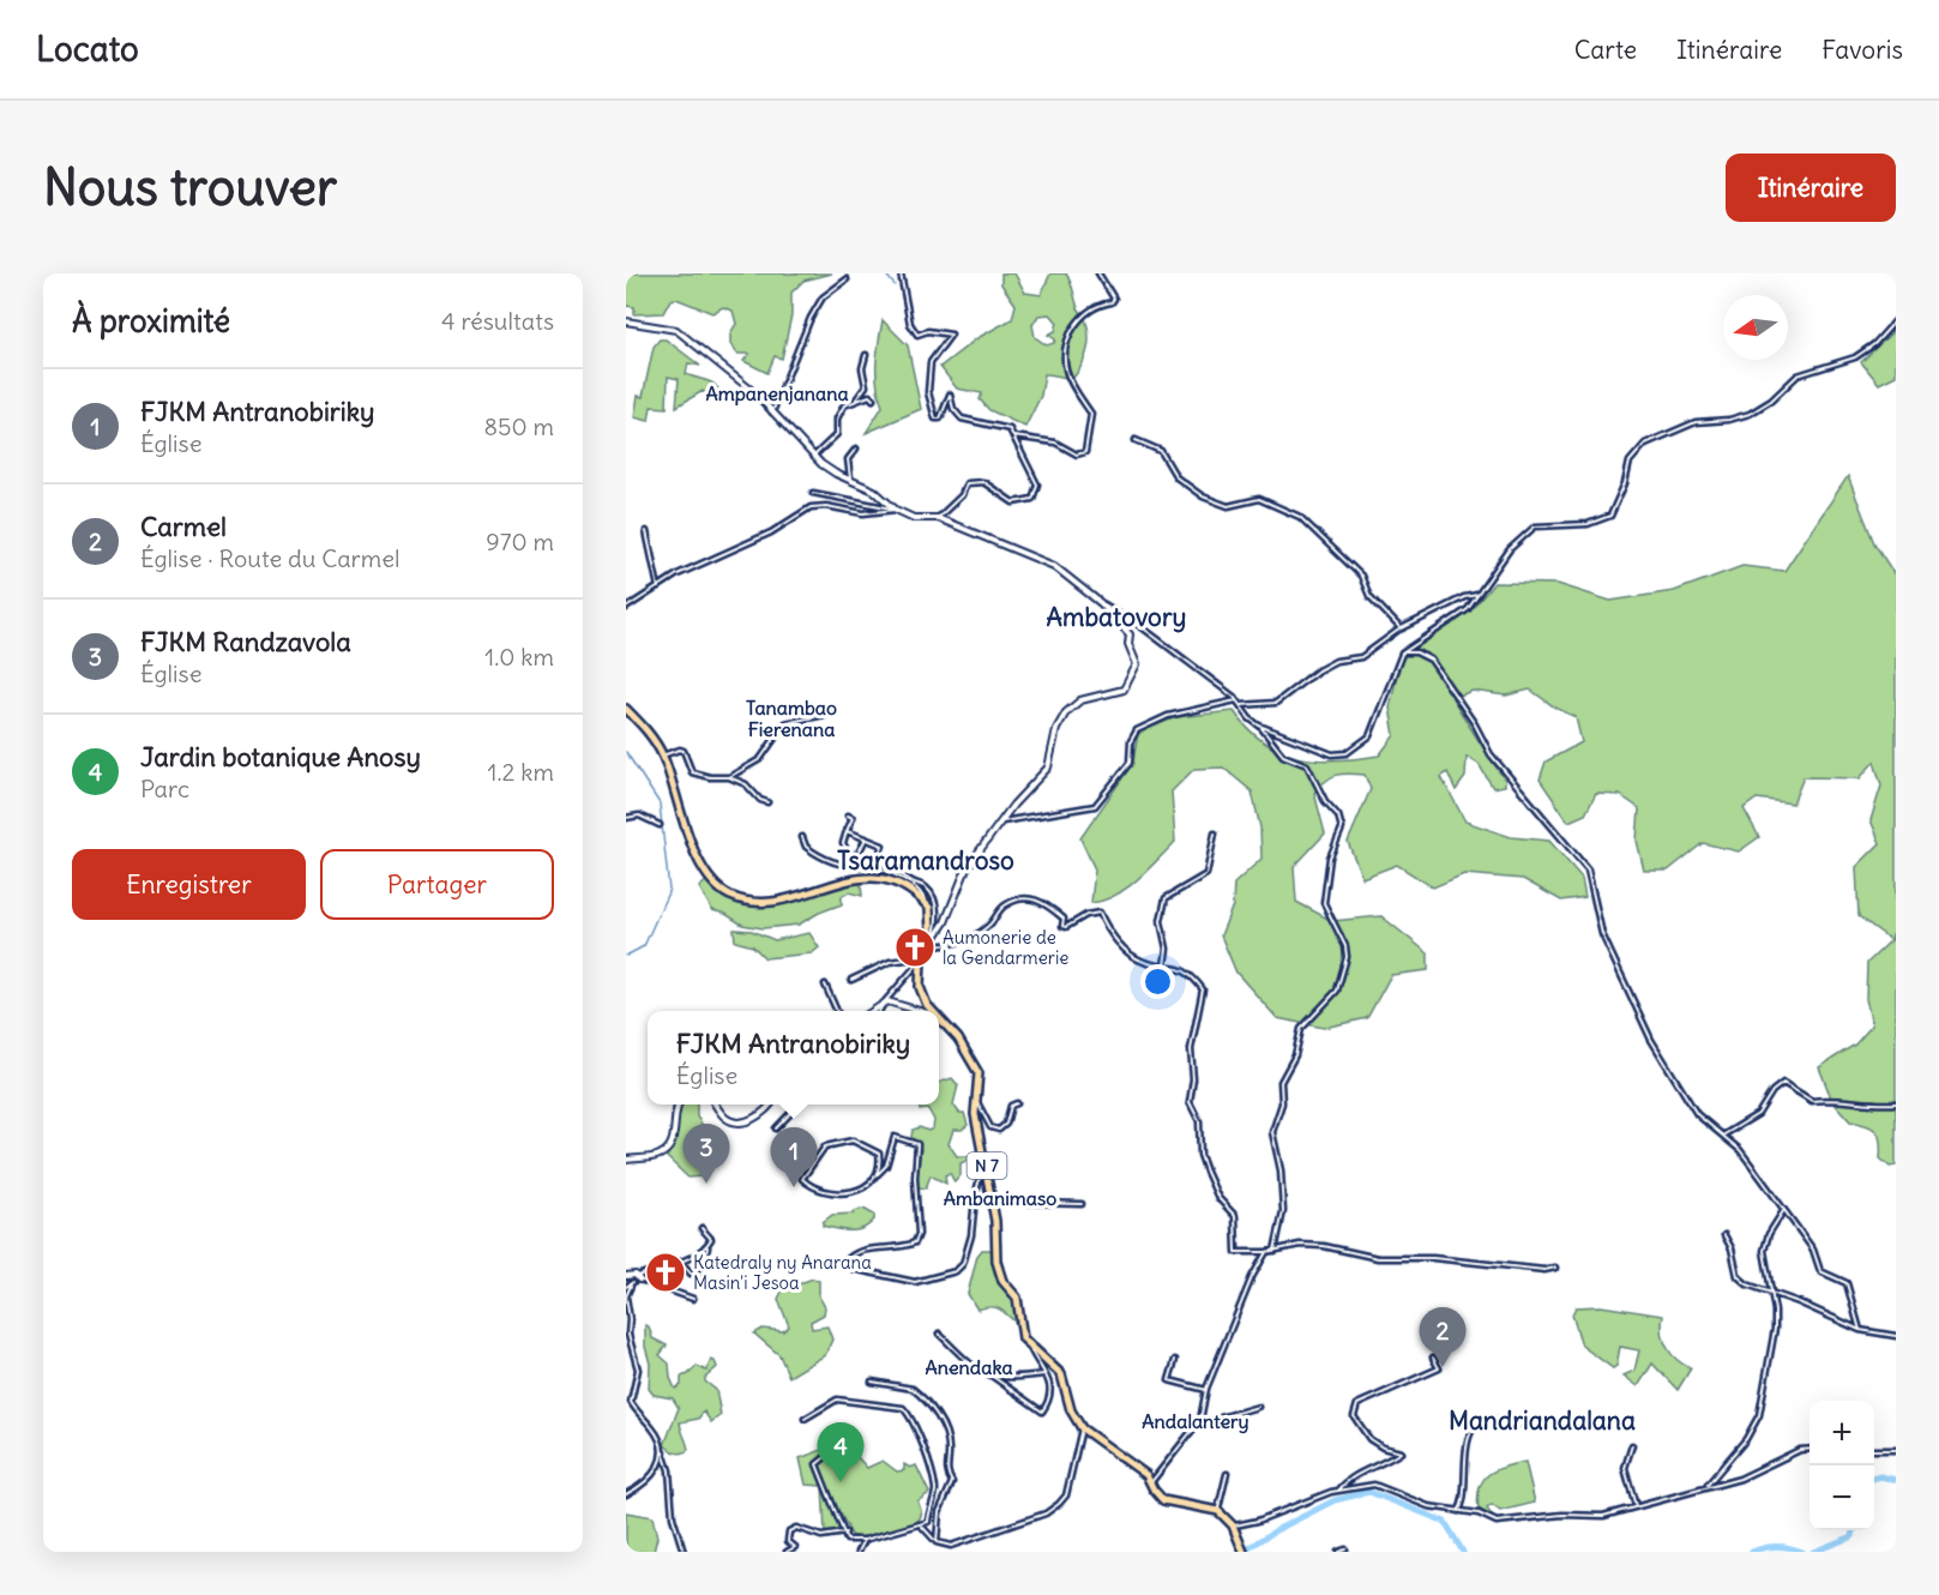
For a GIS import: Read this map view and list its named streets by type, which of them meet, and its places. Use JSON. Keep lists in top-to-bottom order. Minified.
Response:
{"streets":{"main road":["N 7"]},"districts":["Ampanenjanana","Ambatovory","Tanambao Fierenana","Tsaramandroso","Ambanimaso","Anendaka","Mandriandalana","Andalantery"],"places":{"church":["Aumonerie de la Gendarmerie","Katedraly ny Anarana Masin'i Jesoa"]},"north":"left","page":{"header":"Locato","nav":["Carte","Itinéraire","Favoris"],"buttons":["Itinéraire",["Enregistrer","Partager"]],"title":"Nous trouver","heading":["À proximité","4 résultats"],"list":[{"mark":"1","name":"FJKM Antranobiriky","note":"Église","value":"850 m"},{"mark":"2","name":"Carmel","note":"Église · Route du Carmel","value":"970 m"},{"mark":"3","name":"FJKM Randzavola","note":"Église","value":"1.0 km"},{"mark":"4","name":"Jardin botanique Anosy","note":"Parc","value":"1.2 km"}],"popup":["FJKM Antranobiriky","Église"],"pins":["3","1","2","4"],"map_buttons":["+","−"]}}
